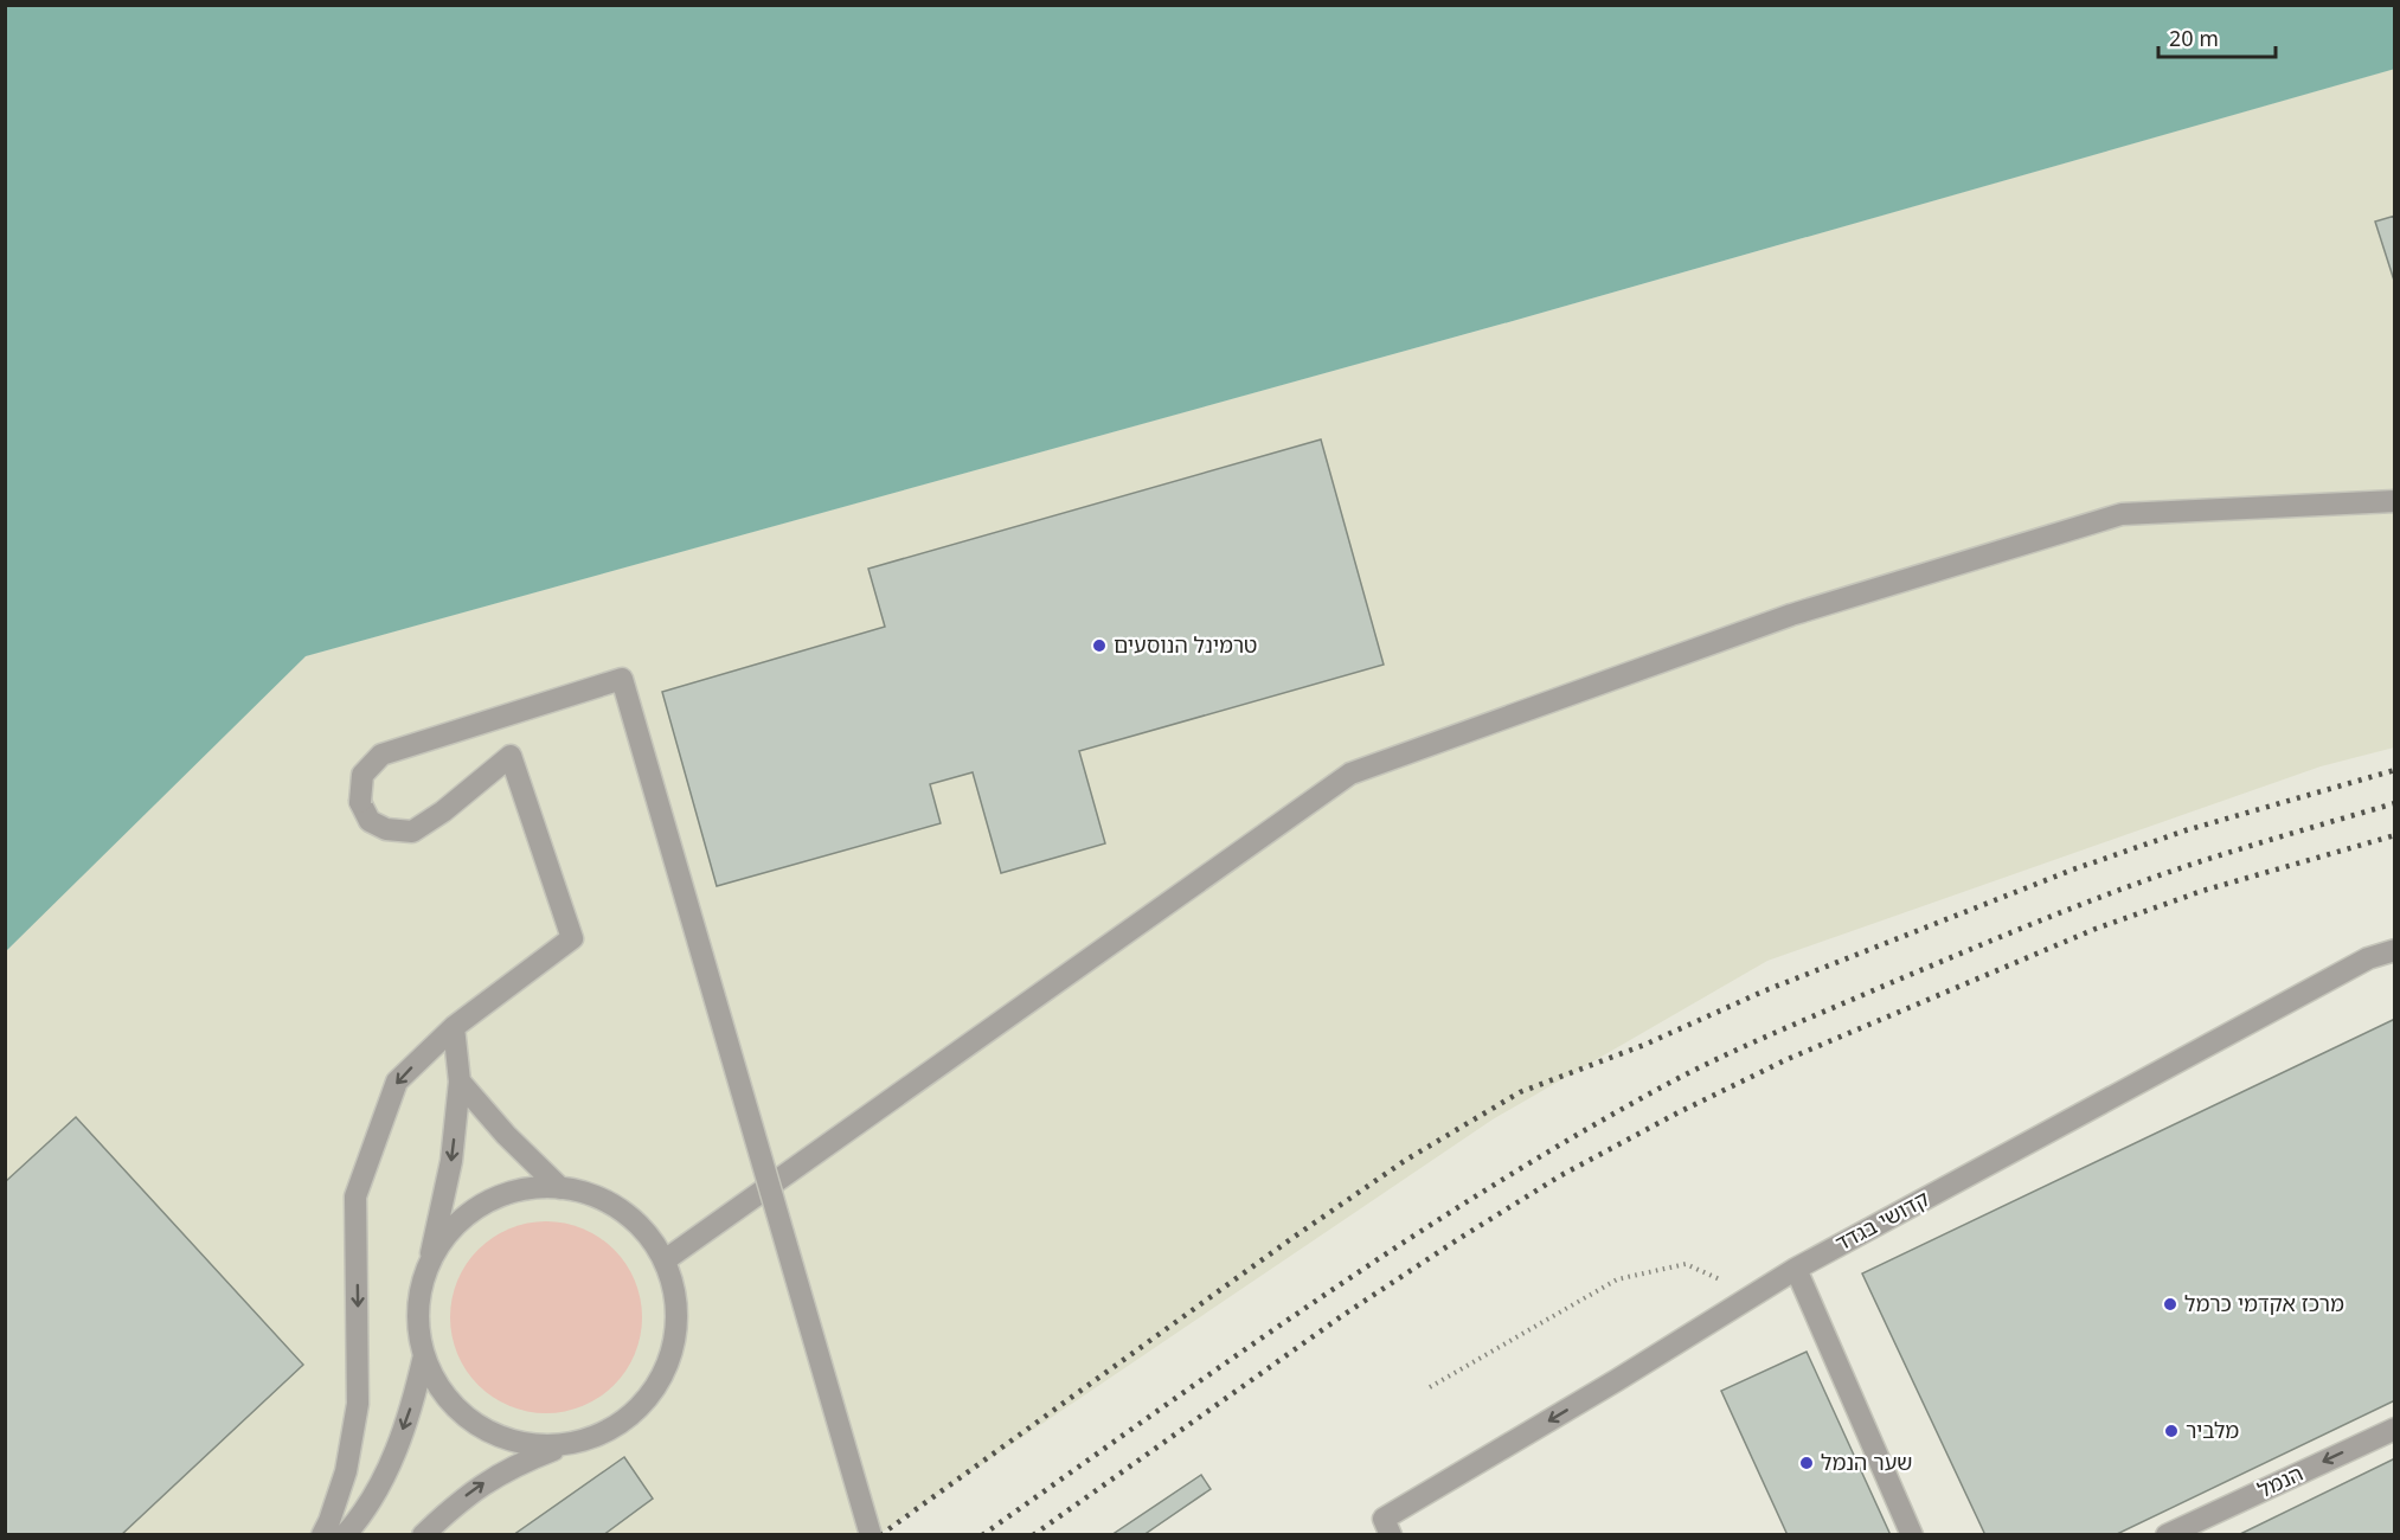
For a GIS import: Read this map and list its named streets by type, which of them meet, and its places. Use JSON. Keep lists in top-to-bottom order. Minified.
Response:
{"streets":{"street":["קדושי בגדד","הנמל"]},"one_way":["קדושי בגדד","הנמל"],"places":["טרמינל הנוסעים","מרכז אקדמי כרמל","מלביר","שער הנמל"],"scale_bar":"20 m"}
